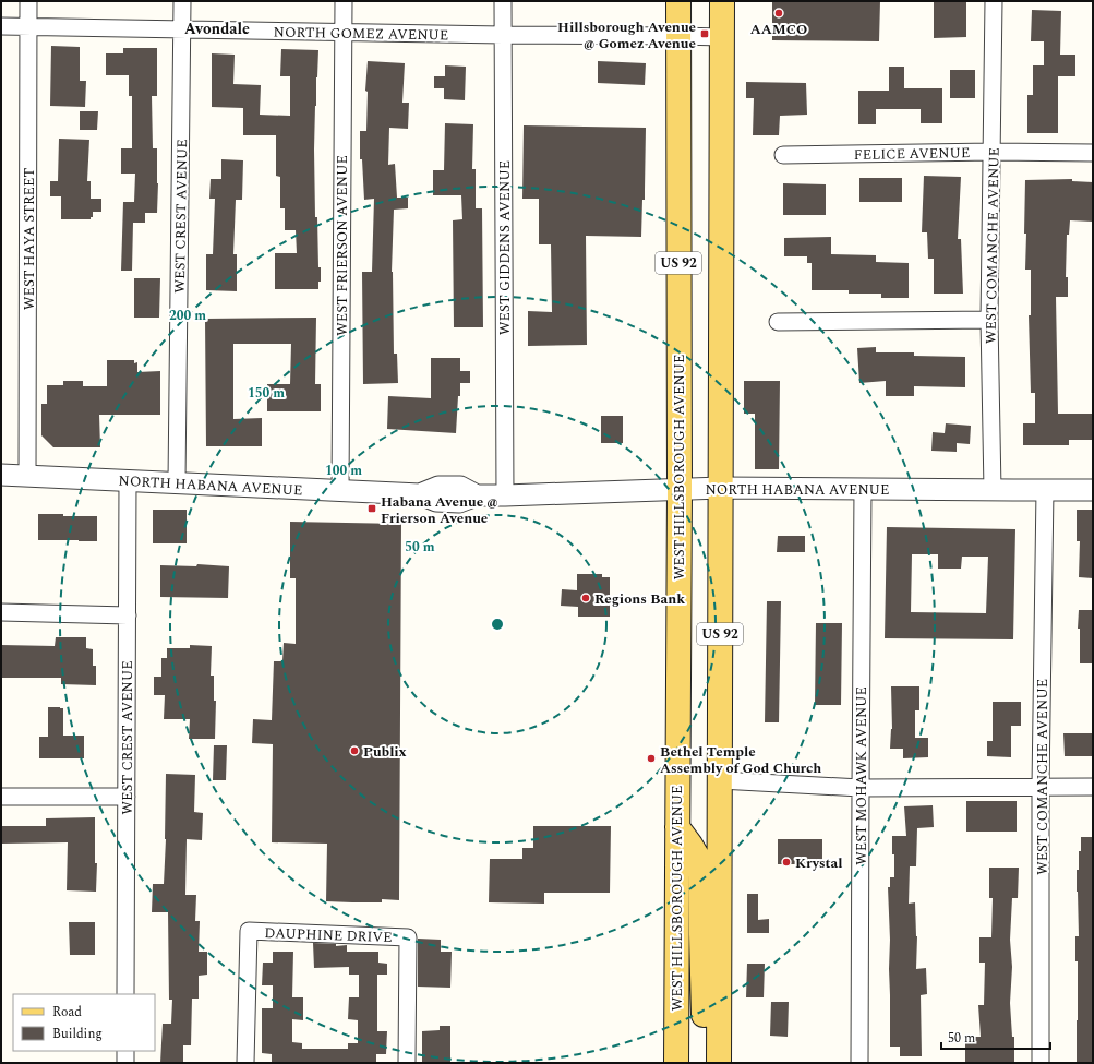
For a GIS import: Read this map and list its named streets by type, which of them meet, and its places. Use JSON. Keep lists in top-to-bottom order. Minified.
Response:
{"streets":{"main road":["US 92","WEST HILLSBOROUGH AVENUE"],"street":["NORTH GOMEZ AVENUE","FELICE AVENUE","WEST CREST AVENUE","WEST HAYA STREET","WEST FRIERSON AVENUE","WEST COMANCHE AVENUE","WEST GIDDENS AVENUE","NORTH HABANA AVENUE","WEST MOHAWK AVENUE","DAUPHINE DRIVE"]},"crossings":[["NORTH GOMEZ AVENUE","WEST CREST AVENUE"],["NORTH GOMEZ AVENUE","WEST HAYA STREET"],["NORTH GOMEZ AVENUE","WEST FRIERSON AVENUE"],["NORTH GOMEZ AVENUE","WEST GIDDENS AVENUE"],["NORTH GOMEZ AVENUE","US 92"],["NORTH GOMEZ AVENUE","WEST HILLSBOROUGH AVENUE"],["FELICE AVENUE","WEST COMANCHE AVENUE"],["WEST CREST AVENUE","NORTH HABANA AVENUE"],["WEST HAYA STREET","NORTH HABANA AVENUE"],["WEST FRIERSON AVENUE","NORTH HABANA AVENUE"],["WEST COMANCHE AVENUE","NORTH HABANA AVENUE"],["WEST GIDDENS AVENUE","NORTH HABANA AVENUE"],["US 92","NORTH HABANA AVENUE"],["WEST HILLSBOROUGH AVENUE","NORTH HABANA AVENUE"],["NORTH HABANA AVENUE","WEST MOHAWK AVENUE"]],"districts":["Avondale"],"places":{"other":["AAMCO","Regions Bank","Publix","Bethel Temple Assembly of God Church","Krystal"],"transit":["Hillsborough Avenue @ Gomez Avenue","Habana Avenue @ Frierson Avenue"]},"legend":["Road","Building"],"scale_bar":"50 m","rings":["200 m","150 m","100 m","50 m"]}
